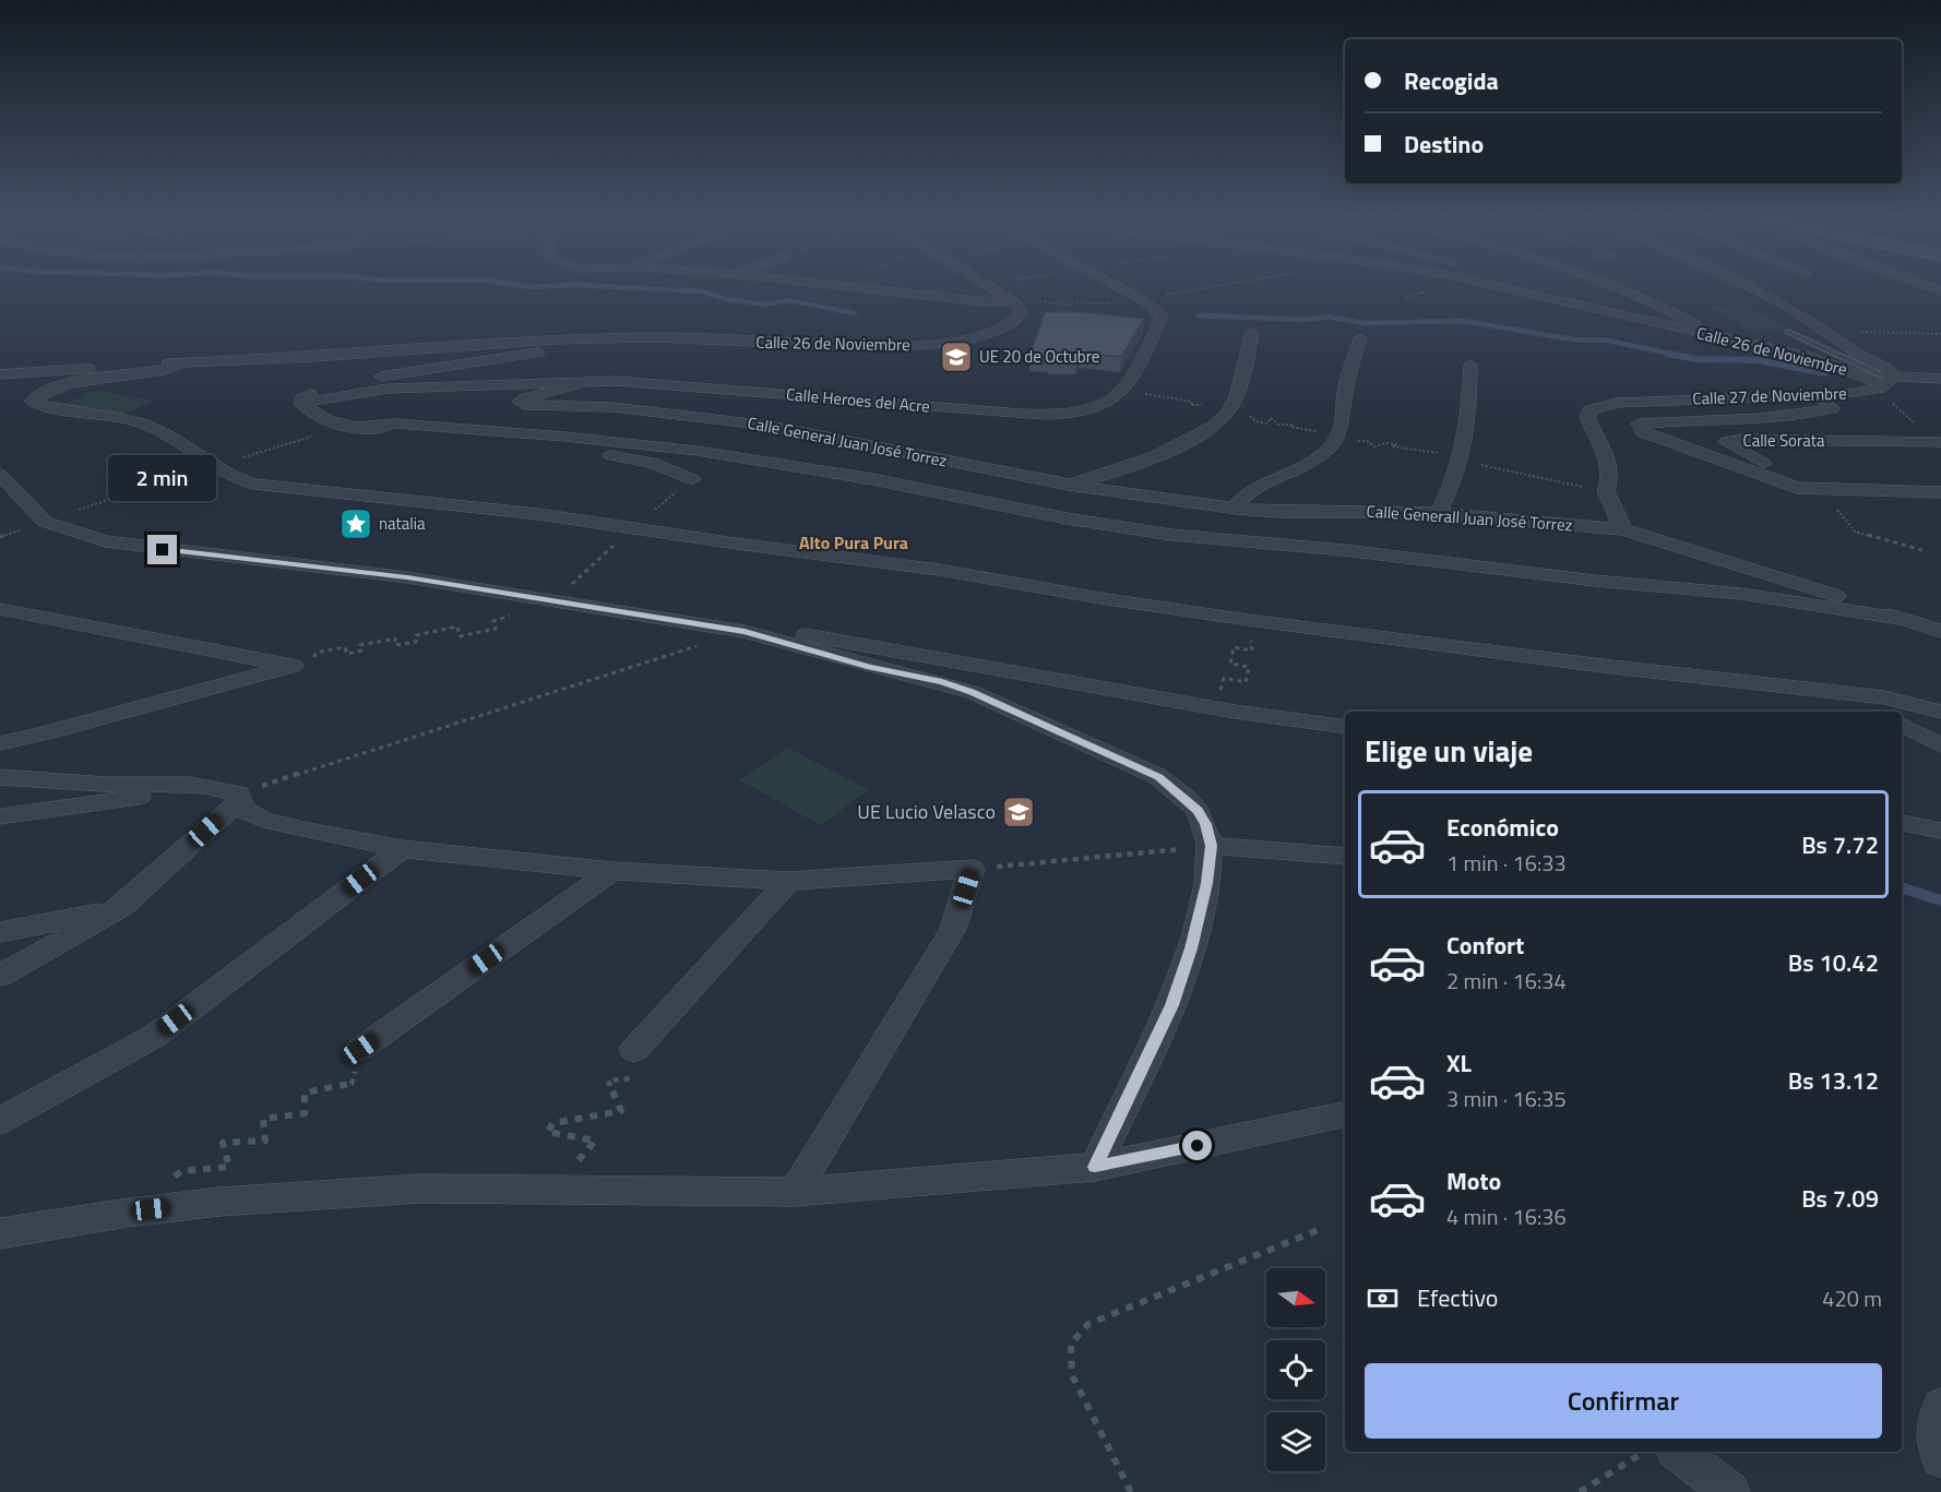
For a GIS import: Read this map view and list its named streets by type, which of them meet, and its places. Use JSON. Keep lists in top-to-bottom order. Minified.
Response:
{"streets":{"street":["Calle 26 de Noviembre","Calle 27 de Noviembre","Calle Heroes del Acre","Calle Sorata","Calle General Juan José Torrez","Calle Generall Juan José Torrez"]},"crossings":[["Calle 26 de Noviembre","Calle 27 de Noviembre"],["Calle 27 de Noviembre","Calle Generall Juan José Torrez"],["Calle Heroes del Acre","Calle General Juan José Torrez"],["Calle General Juan José Torrez","Calle Generall Juan José Torrez"]],"districts":["Alto Pura Pura"],"places":{"school or university":["UE 20 de Octubre","UE Lucio Velasco"],"place":["natalia"]},"north":"right","page":{"banner":["Recogida","Destino"],"bubble":"2 min","heading":"Elige un viaje","list":[{"name":"Económico","note":"1 min · 16:33","value":"Bs 7.72"},{"name":"Confort","note":"2 min · 16:34","value":"Bs 10.42"},{"name":"XL","note":"3 min · 16:35","value":"Bs 13.12"},{"name":"Moto","note":"4 min · 16:36","value":"Bs 7.09"}],"pay":["Efectivo","420 m"],"buttons":"Confirmar"}}
